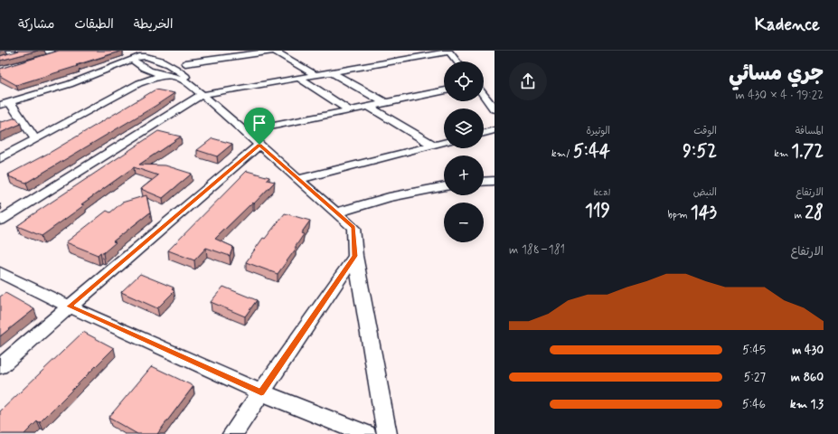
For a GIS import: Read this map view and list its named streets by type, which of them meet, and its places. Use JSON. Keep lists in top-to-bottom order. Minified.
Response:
{"page":{"header":"Kadence","nav":["الخريطة","الطبقات","مشاركة"],"heading":["جري مسائي","19:22 · 4 × 430 m"],"map_buttons":["+","−"],"stats":[["المسافة","1.72 km"],["الوقت","9:52"],["الوتيرة","5:44 /km"],["الارتفاع","28 m"],["النبض","143 bpm"],["kcal","119"]],"chart":["الارتفاع","181–188 m"],"list":[{"name":"430 m","note":"5:45"},{"name":"860 m","note":"5:27"},{"name":"1.3 km","note":"5:46"}]}}
